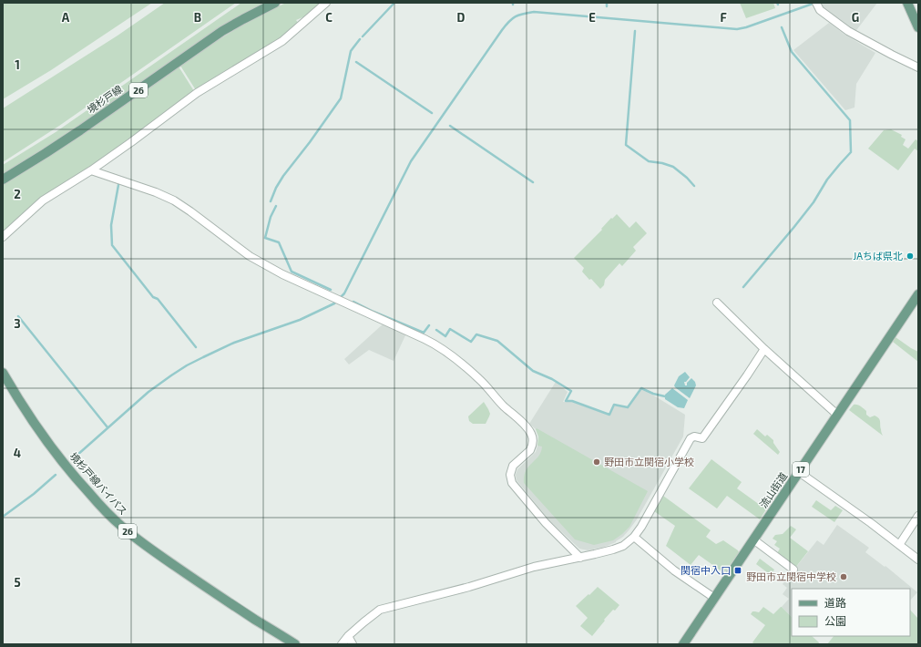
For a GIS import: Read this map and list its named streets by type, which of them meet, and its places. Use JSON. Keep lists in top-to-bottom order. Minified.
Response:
{"streets":{"main road":["26","境杉戸線","17","境杉戸線バイパス","流山街道"]},"places":{"other":["JAちば県北","野田市立関宿小学校","野田市立関宿中学校"],"transit":["関宿中入口"]},"legend":["道路","公園"],"grid":{"columns":["A","B","C","D","E","F","G"],"rows":["1","2","3","4","5"]}}
